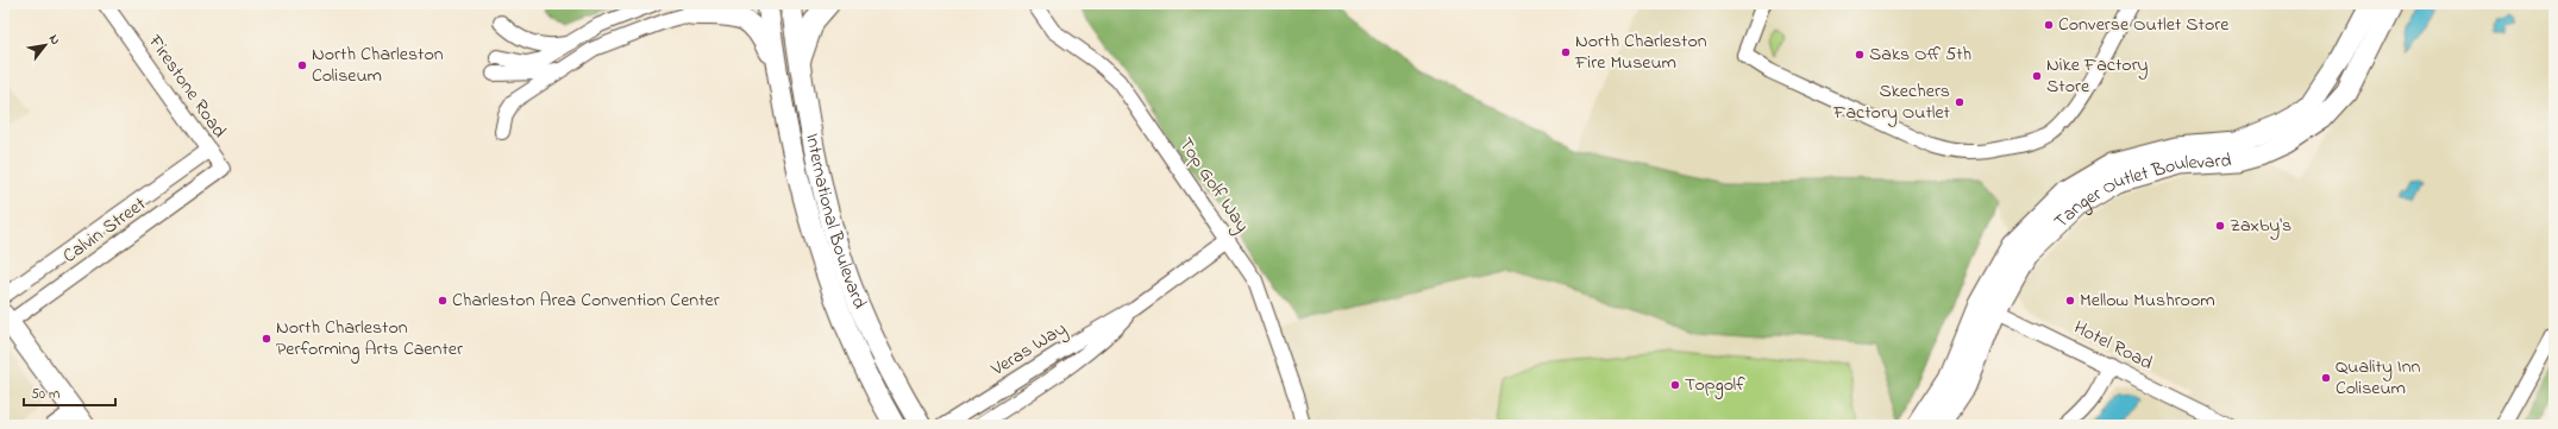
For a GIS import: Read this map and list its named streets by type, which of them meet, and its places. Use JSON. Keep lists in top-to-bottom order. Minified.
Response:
{"streets":{"street":["Firestone Road","Top Golf Way","Tanger Outlet Boulevard","International Boulevard","Calvin Street","Hotel Road","Veras Way"]},"crossings":[["Firestone Road","Calvin Street"],["Top Golf Way","Veras Way"],["Tanger Outlet Boulevard","Hotel Road"]],"places":["Converse Outlet Store","North Charleston Fire Museum","Saks Off 5th","North Charleston Coliseum","Nike Factory Store","Skechers Factory Outlet","Zaxby's","Charleston Area Convention Center","Mellow Mushroom","North Charleston Performing Arts Caenter","Quality Inn Coliseum","Topgolf"],"scale_bar":"50 m","north":"top right"}
